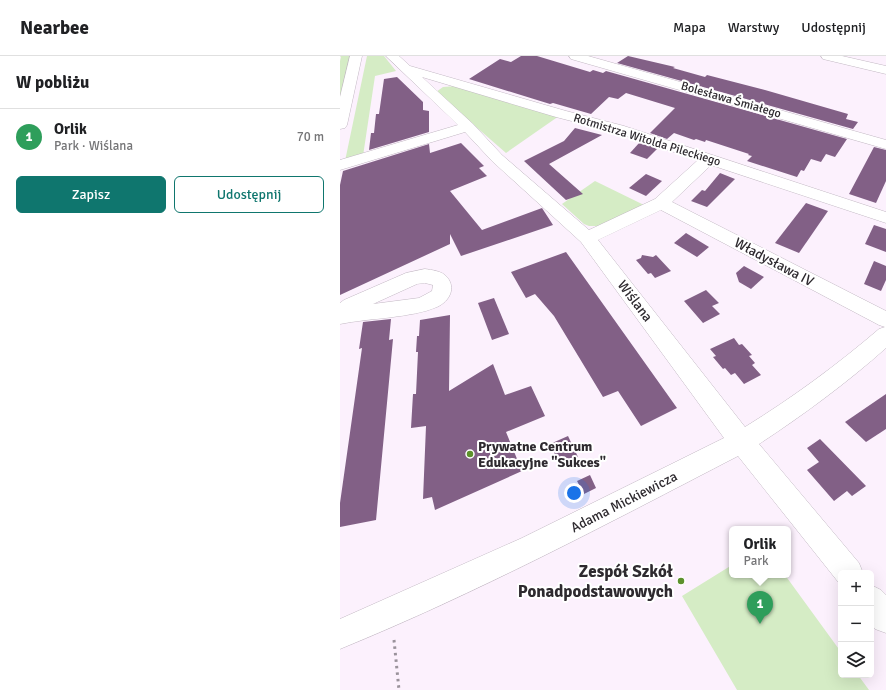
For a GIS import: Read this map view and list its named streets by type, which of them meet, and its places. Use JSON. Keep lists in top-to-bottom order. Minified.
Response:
{"streets":{"street":["Bolesława Śmiałego","Rotmistrza Witolda Pileckiego","Władysława IV","Wiślana","Adama Mickiewicza"]},"crossings":[["Rotmistrza Witolda Pileckiego","Wiślana"],["Wiślana","Adama Mickiewicza"]],"places":["Prywatne Centrum Edukacyjne \"Sukces\"","Zespół Szkół Ponadpodstawowych"],"page":{"header":"Nearbee","nav":["Mapa","Warstwy","Udostępnij"],"heading":"W pobliżu","list":[{"mark":"1","name":"Orlik","note":"Park · Wiślana","value":"70 m"}],"buttons":["Zapisz","Udostępnij"],"popup":["Orlik","Park"],"map_buttons":["+","−"],"pins":"1"}}
